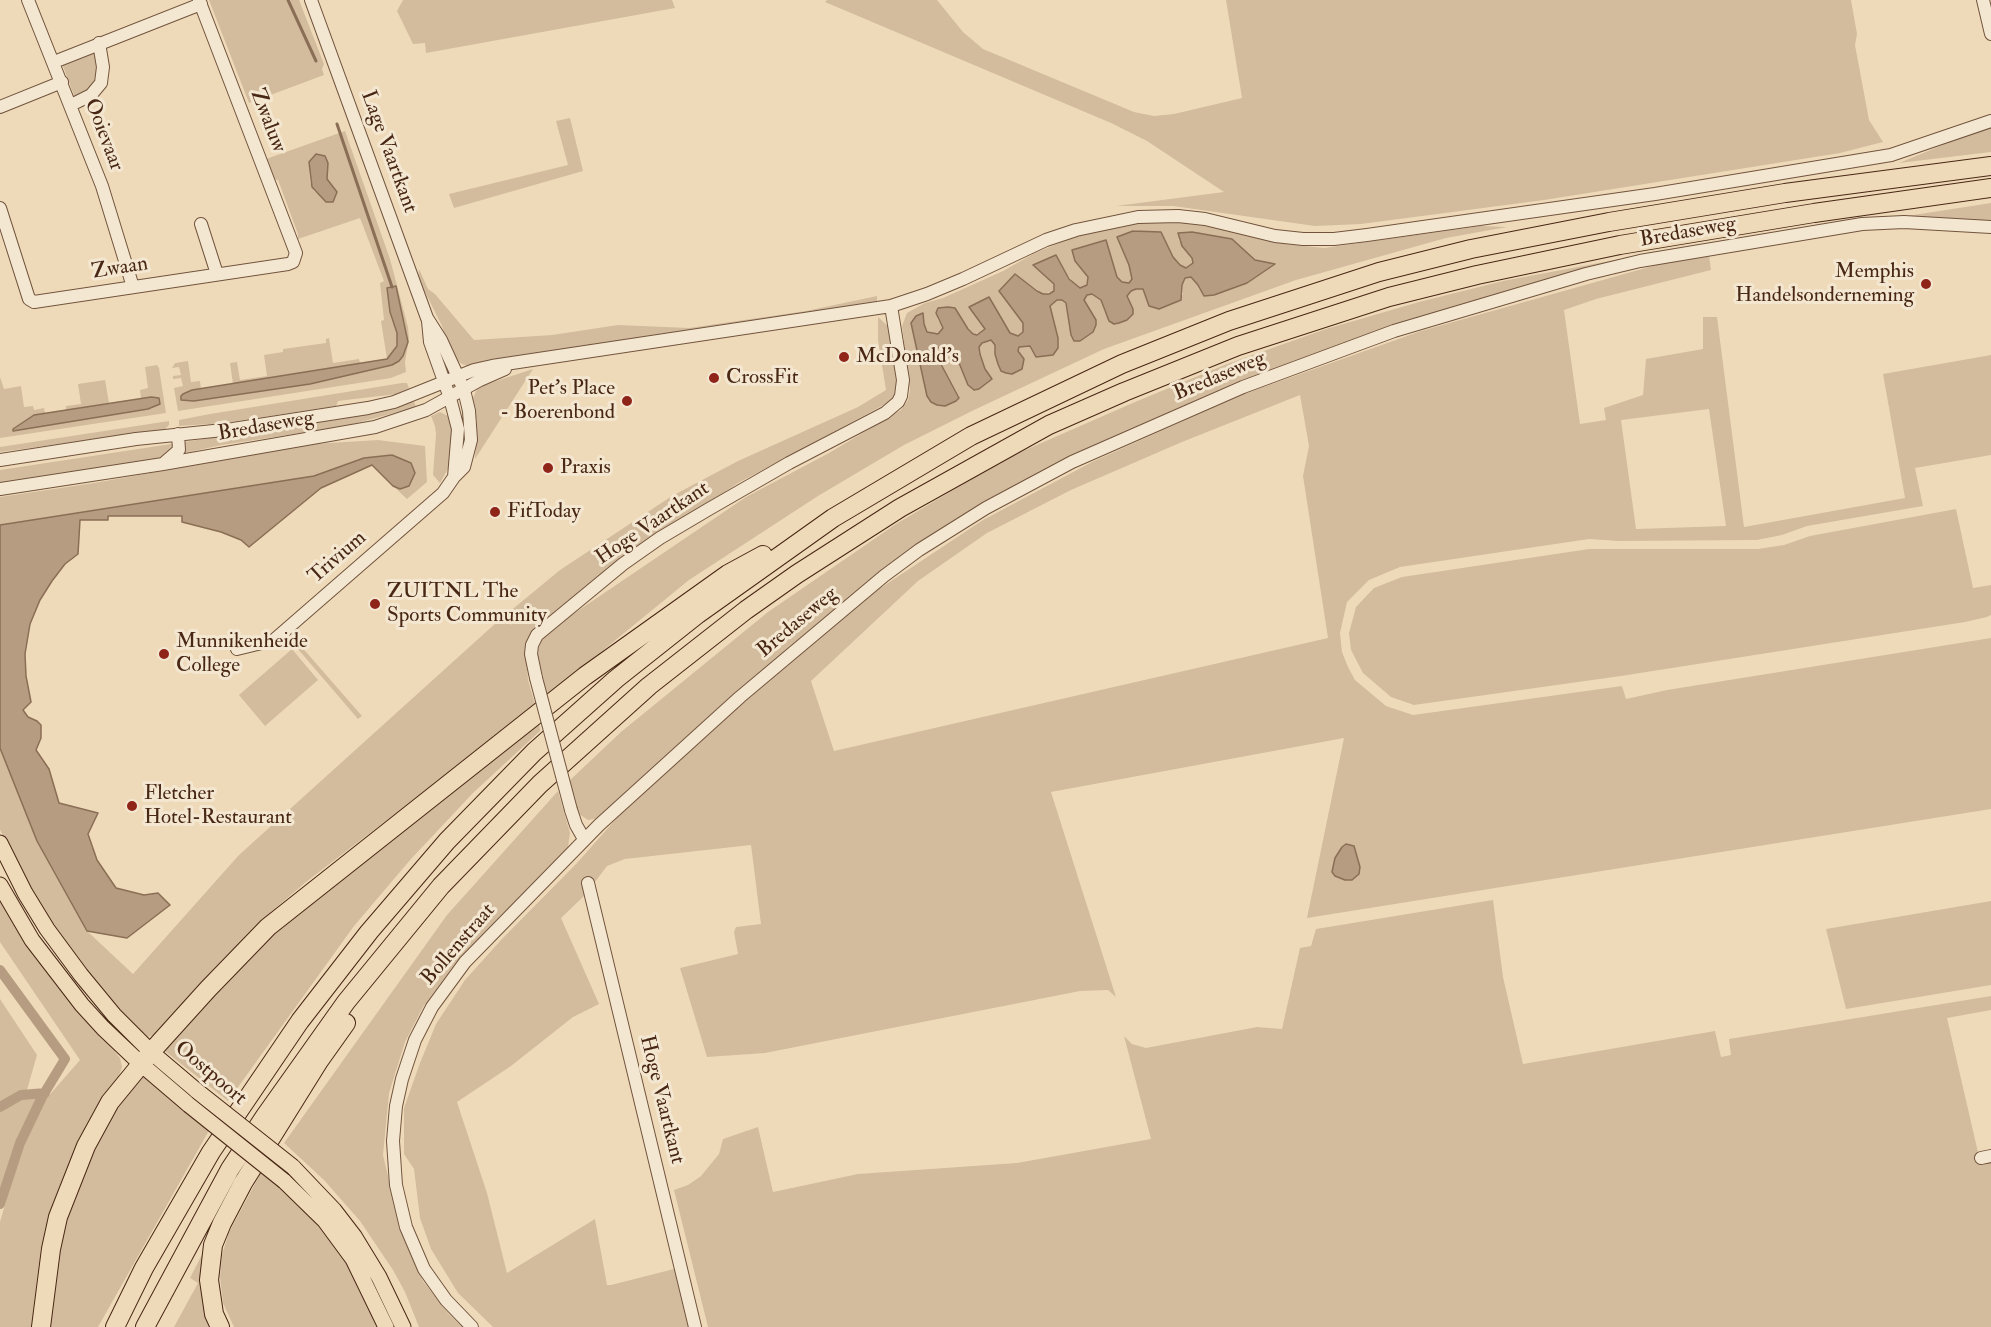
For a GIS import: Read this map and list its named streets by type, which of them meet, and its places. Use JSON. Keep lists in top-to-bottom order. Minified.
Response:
{"streets":{"main road":["Oostpoort"],"street":["Zwaluw","Ooievaar","Lage Vaartkant","Bredaseweg","Zwaan","Hoge Vaartkant","Trivium","Bollenstraat"]},"crossings":[["Zwaluw","Zwaan"],["Ooievaar","Zwaan"],["Lage Vaartkant","Bredaseweg"],["Lage Vaartkant","Trivium"],["Bredaseweg","Hoge Vaartkant"],["Bredaseweg","Trivium"],["Bredaseweg","Bollenstraat"],["Hoge Vaartkant","Bollenstraat"]],"places":["Memphis Handelsonderneming","McDonald's","CrossFit","Pet's Place - Boerenbond","Praxis","FitToday","ZUITNL The Sports Community","Munnikenheide College","Fletcher Hotel-Restaurant"]}
